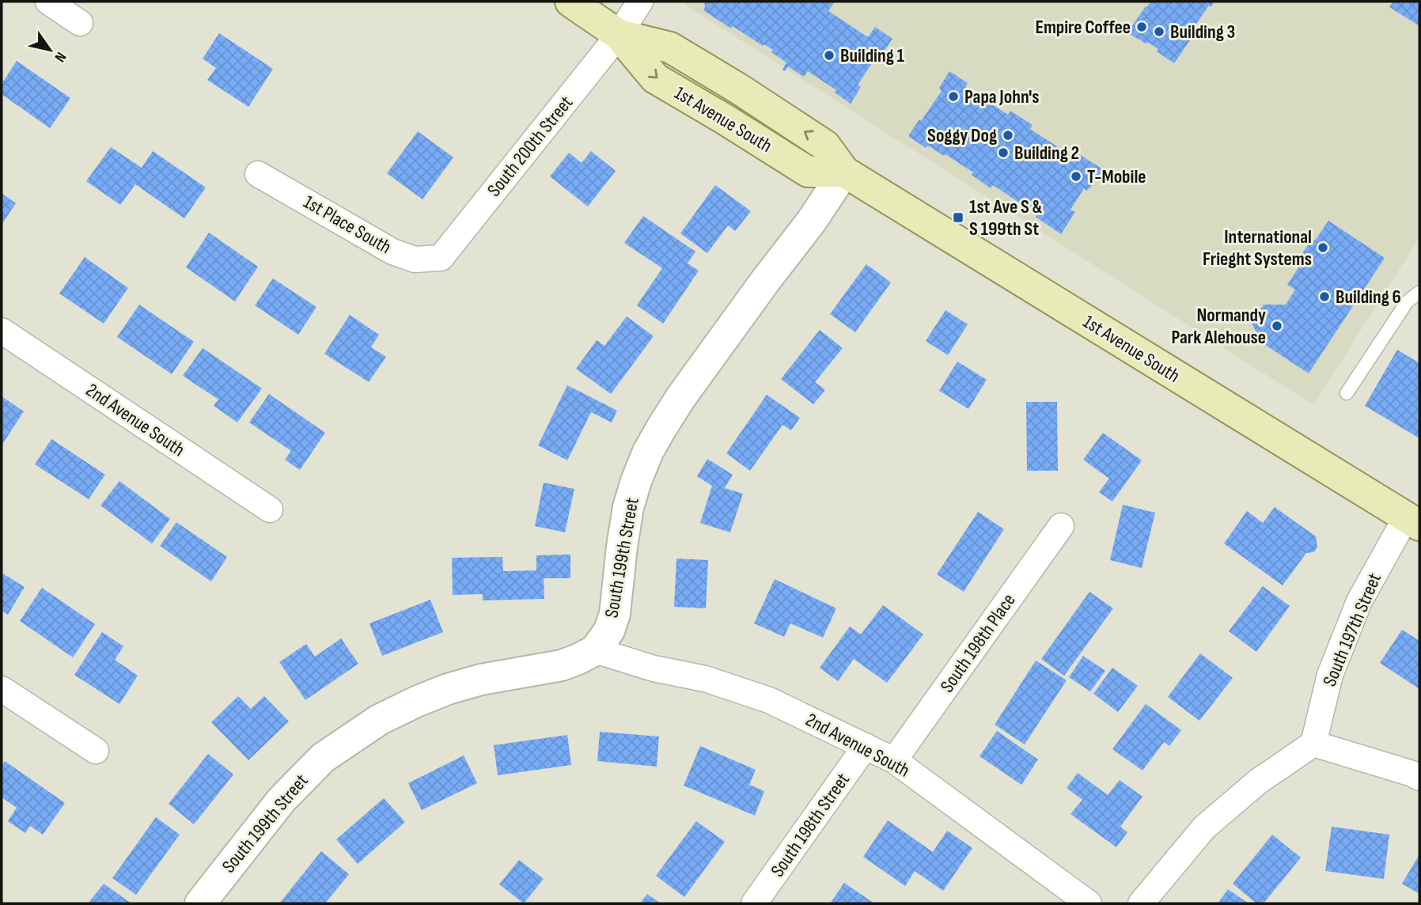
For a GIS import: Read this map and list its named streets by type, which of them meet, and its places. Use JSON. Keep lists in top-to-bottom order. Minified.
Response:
{"streets":{"main road":["1st Avenue South"],"street":["South 200th Street","1st Place South","2nd Avenue South","South 199th Street","South 197th Street","South 198th Place","South 198th Street"]},"crossings":[["1st Avenue South","South 200th Street"],["1st Avenue South","South 199th Street"],["1st Avenue South","South 197th Street"],["South 200th Street","1st Place South"],["2nd Avenue South","South 199th Street"],["2nd Avenue South","South 198th Place"],["2nd Avenue South","South 198th Street"]],"places":{"other":["Empire Coffee","Building 3","Building 1","Papa John's","Soggy Dog","Building 2","T-Mobile","International Frieght Systems","Building 6","Normandy Park Alehouse"],"transit":["1st Ave S & S 199th St"]},"north":"bottom right"}
